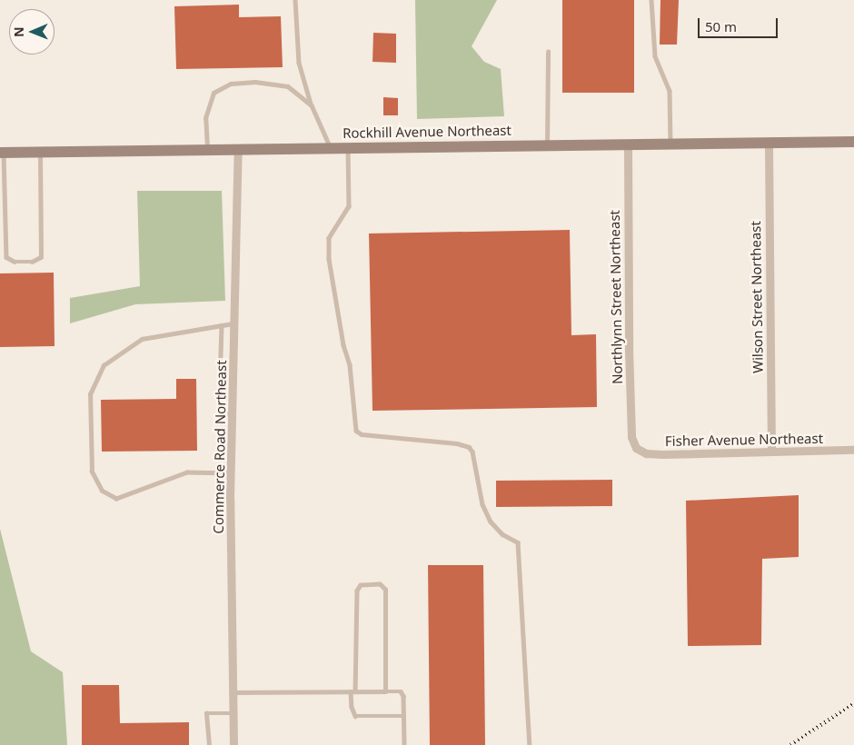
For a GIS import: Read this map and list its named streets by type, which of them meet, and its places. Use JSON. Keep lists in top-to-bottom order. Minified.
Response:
{"streets":{"street":["Rockhill Avenue Northeast","Northlynn Street Northeast","Wilson Street Northeast","Fisher Avenue Northeast","Commerce Road Northeast"]},"crossings":[["Rockhill Avenue Northeast","Northlynn Street Northeast"],["Rockhill Avenue Northeast","Wilson Street Northeast"],["Rockhill Avenue Northeast","Commerce Road Northeast"],["Northlynn Street Northeast","Fisher Avenue Northeast"],["Wilson Street Northeast","Fisher Avenue Northeast"]],"scale_bar":"50 m","north":"left"}
